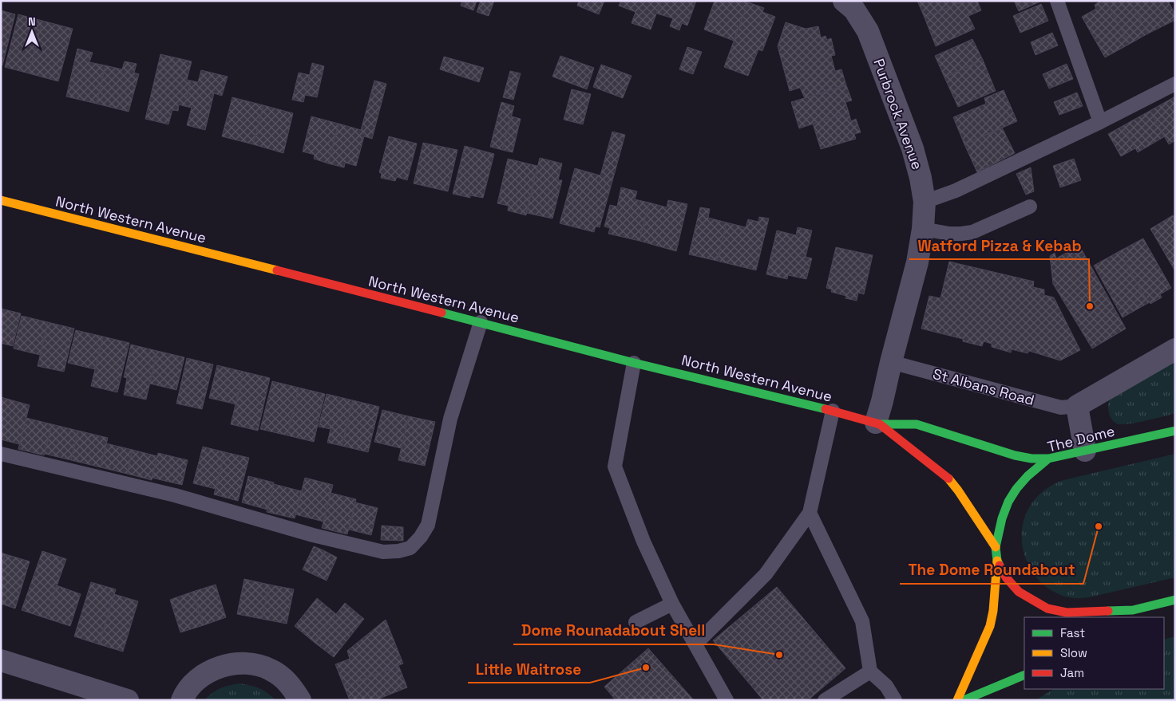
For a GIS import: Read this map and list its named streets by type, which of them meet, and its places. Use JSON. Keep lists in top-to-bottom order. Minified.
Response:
{"streets":{"main road":["North Western Avenue","The Dome"],"street":["Purbrock Avenue","St Albans Road"]},"crossings":[["Purbrock Avenue","North Western Avenue"],["Purbrock Avenue","St Albans Road"],["North Western Avenue","The Dome"]],"places":["Watford Pizza & Kebab","The Dome Roundabout","Dome Rounadabout Shell","Little Waitrose"],"legend":["Fast","Slow","Jam"],"north":"top"}
